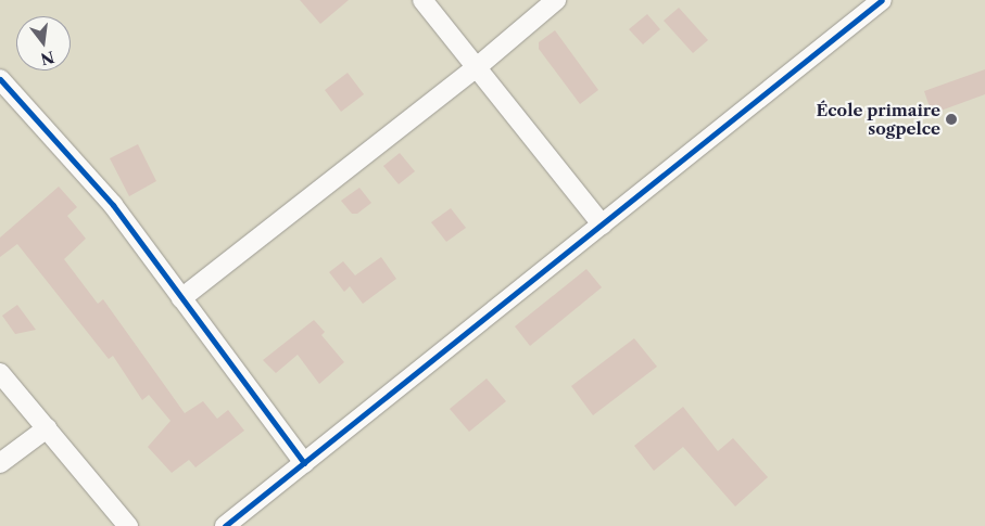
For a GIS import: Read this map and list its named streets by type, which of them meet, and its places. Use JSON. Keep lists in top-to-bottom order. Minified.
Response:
{"places":["École primaire sogpelce"],"north":"bottom"}
